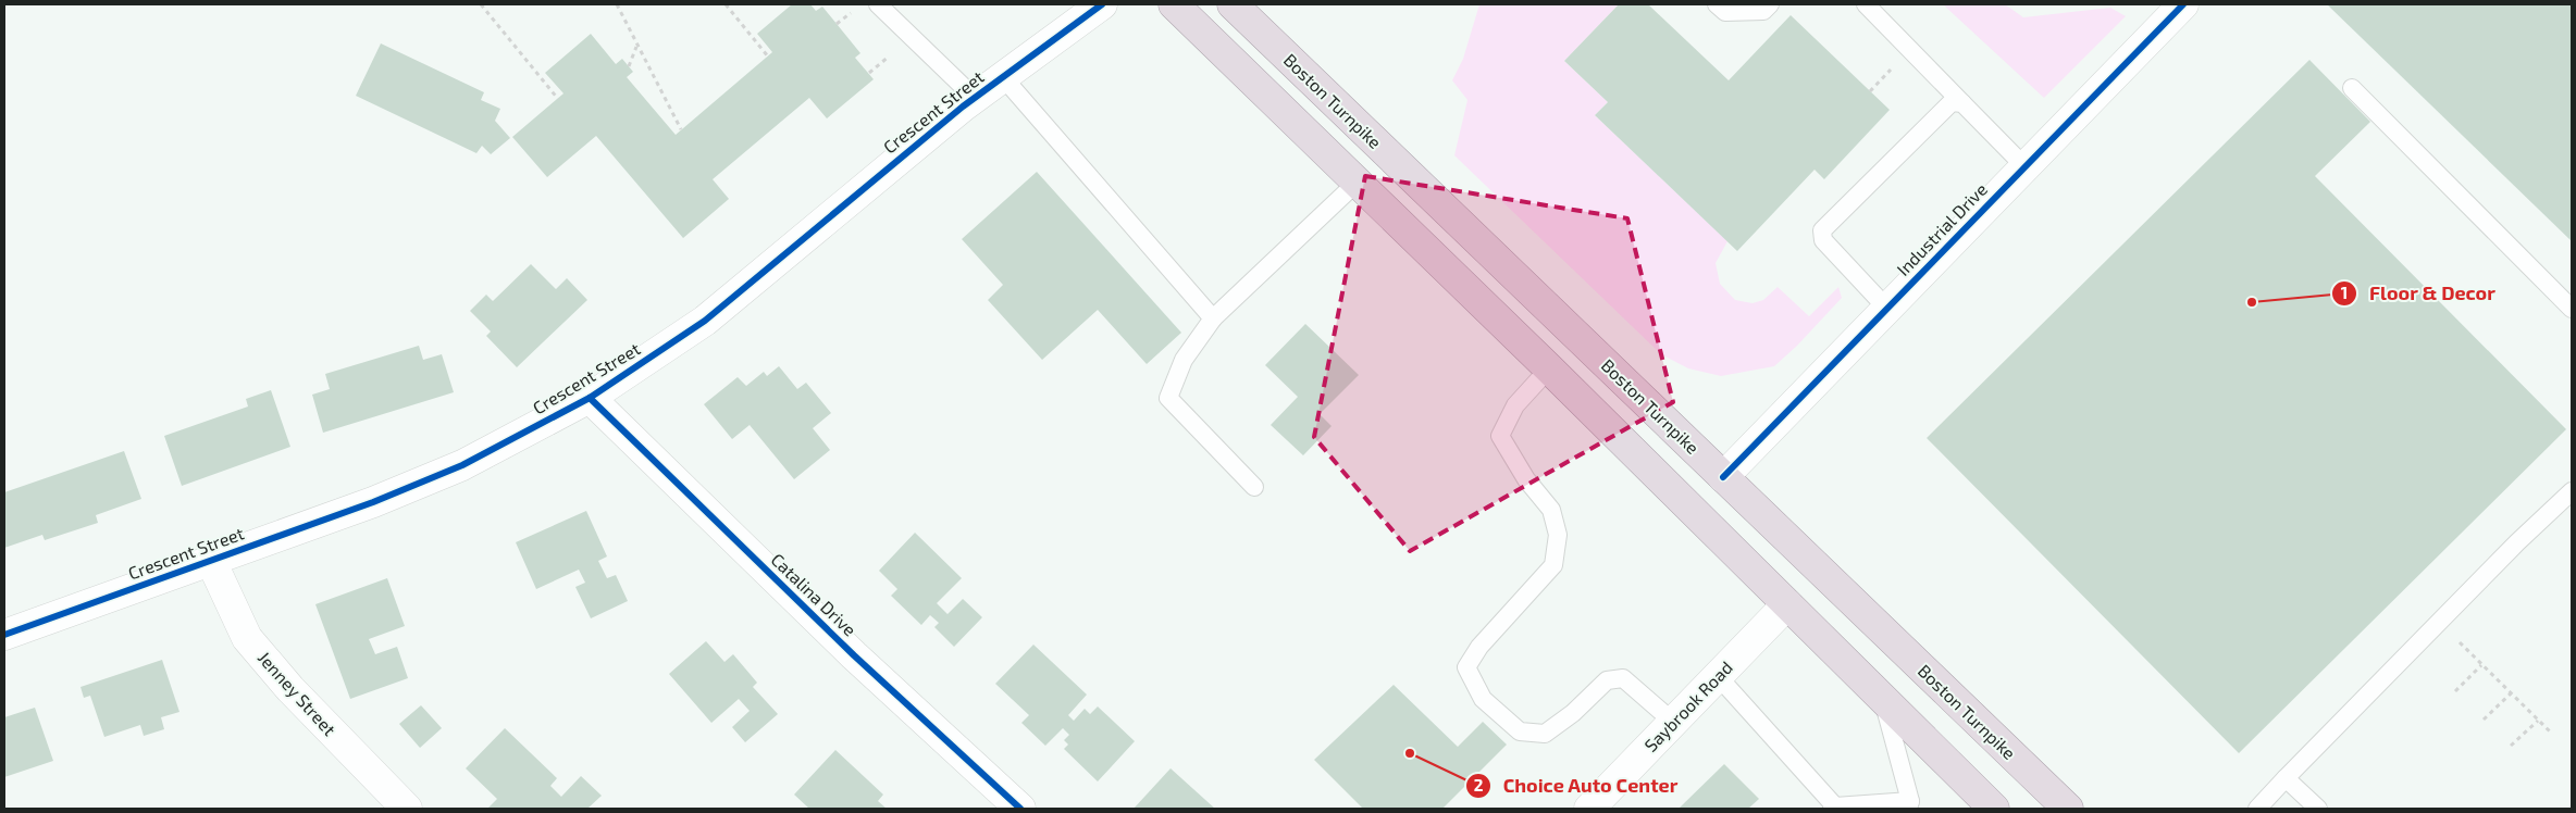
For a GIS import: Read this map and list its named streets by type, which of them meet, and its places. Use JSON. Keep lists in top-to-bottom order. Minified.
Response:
{"streets":{"highway":["Boston Turnpike"],"street":["Crescent Street","Industrial Drive","Catalina Drive","Jenney Street","Saybrook Road"]},"crossings":[["Boston Turnpike","Industrial Drive"],["Crescent Street","Catalina Drive"],["Crescent Street","Jenney Street"]],"places":["Floor & Decor","Choice Auto Center"]}
